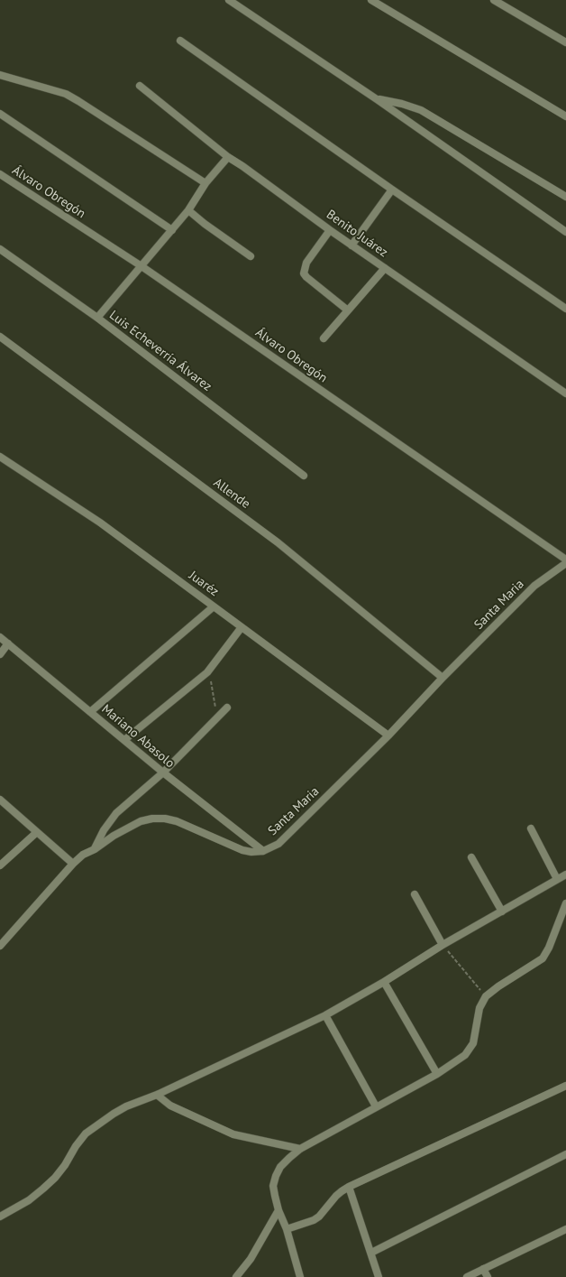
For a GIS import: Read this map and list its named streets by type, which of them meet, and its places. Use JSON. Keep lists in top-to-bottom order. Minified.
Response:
{"streets":{"street":["Álvaro Obregón","Benito Juárez","Luis Echeverría Álvarez","Allende","Juaréz","Santa Maria","Mariano Abasolo"]},"crossings":[["Allende","Santa Maria"],["Juaréz","Santa Maria"],["Santa Maria","Mariano Abasolo"]]}
